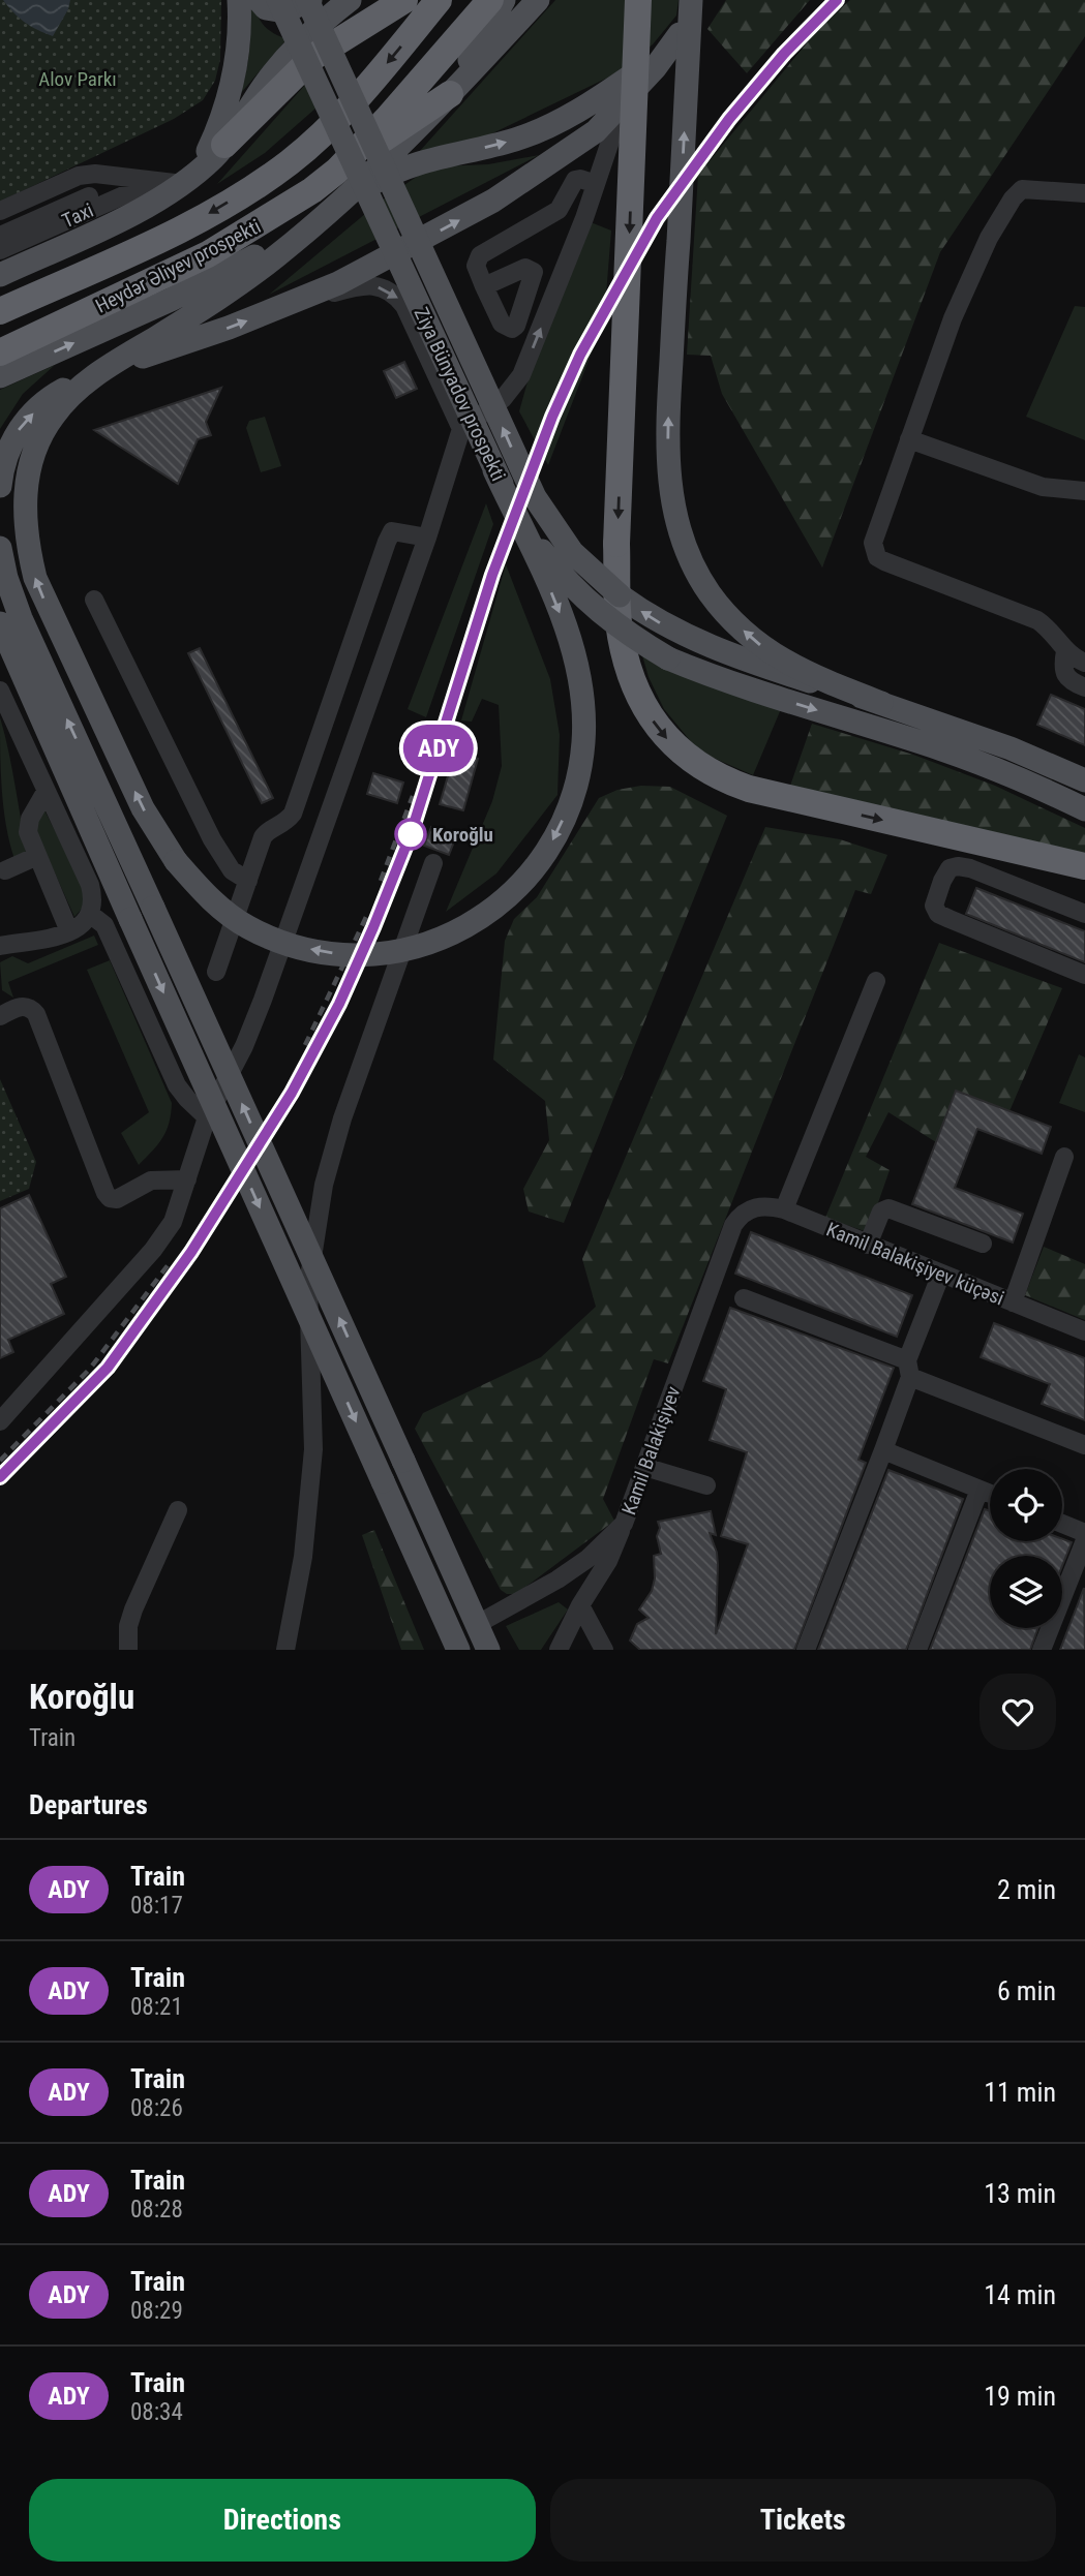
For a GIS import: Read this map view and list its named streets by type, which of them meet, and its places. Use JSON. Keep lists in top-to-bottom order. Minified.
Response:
{"streets":{"highway":["Heydər Əliyev prospekti"],"main road":["Ziya Bünyadov prospekti"],"street":["Taxi","Kamil Balakişiyev küçəsi","Kamil Balakişiyev"]},"crossings":[["Kamil Balakişiyev küçəsi","Kamil Balakişiyev"]],"parks":["Alov Parkı"],"places":["Koroğlu"],"page":{"on_map":"ADY","heading":[["Koroğlu","Train"],"Departures"],"list":[{"mark":"ADY","name":"Train","note":"08:17","value":"2 min"},{"mark":"ADY","name":"Train","note":"08:21","value":"6 min"},{"mark":"ADY","name":"Train","note":"08:26","value":"11 min"},{"mark":"ADY","name":"Train","note":"08:28","value":"13 min"},{"mark":"ADY","name":"Train","note":"08:29","value":"14 min"},{"mark":"ADY","name":"Train","note":"08:34","value":"19 min"}],"buttons":["Directions","Tickets"]}}
